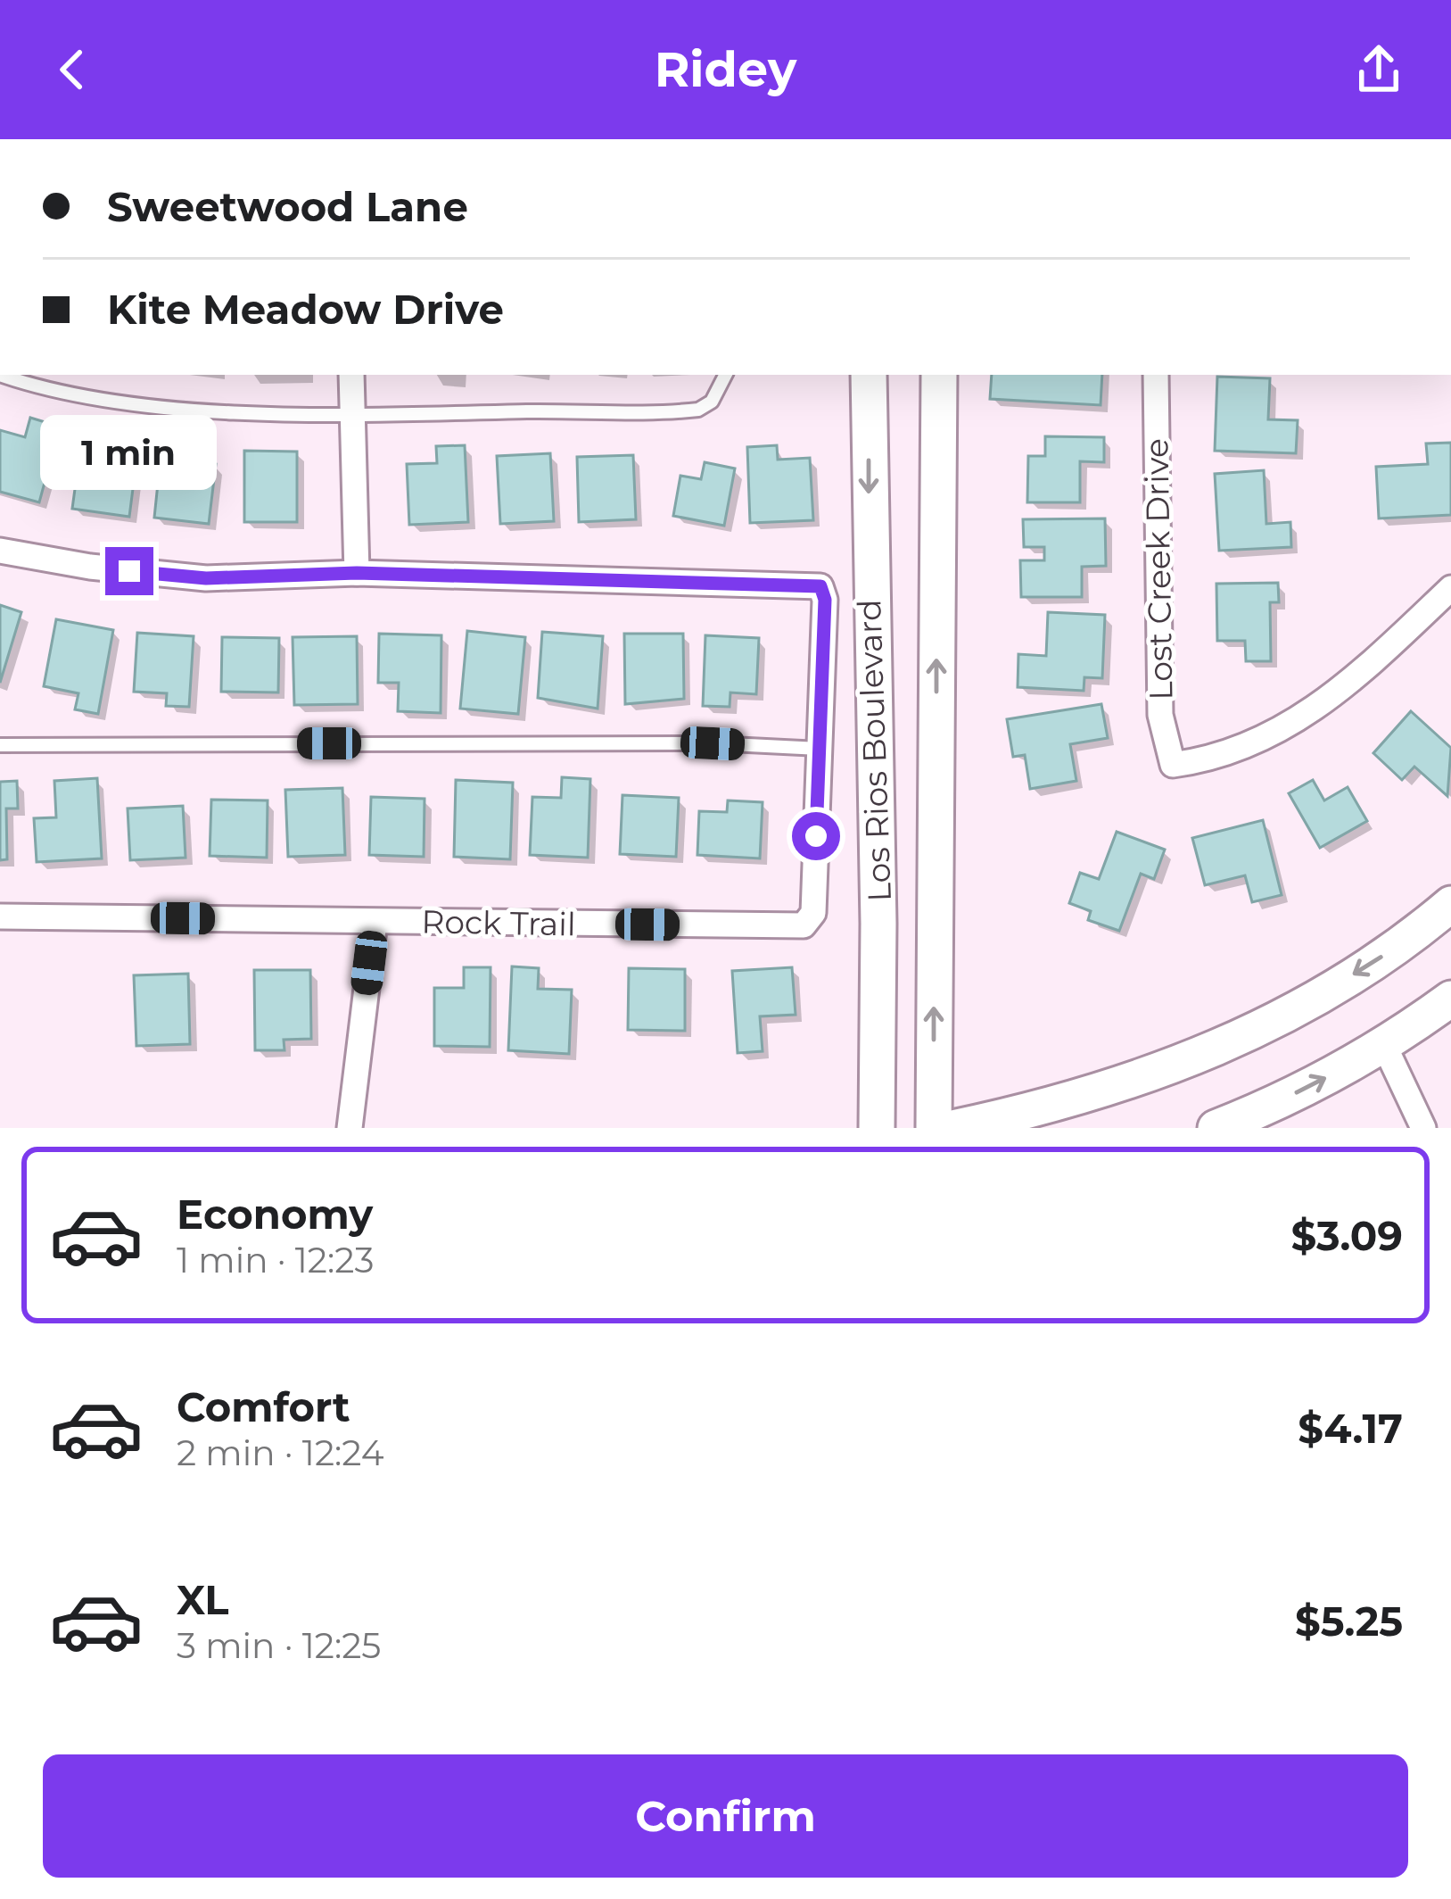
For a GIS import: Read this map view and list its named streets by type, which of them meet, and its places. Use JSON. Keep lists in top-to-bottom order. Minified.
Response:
{"streets":{"main road":["Los Rios Boulevard"],"street":["Lost Creek Drive","Rock Trail"]},"page":{"header":"Ridey","banner":["Sweetwood Lane","Kite Meadow Drive"],"bubble":"1 min","list":[{"name":"Economy","note":"1 min · 12:23","value":"$3.09"},{"name":"Comfort","note":"2 min · 12:24","value":"$4.17"},{"name":"XL","note":"3 min · 12:25","value":"$5.25"}],"buttons":"Confirm"}}
